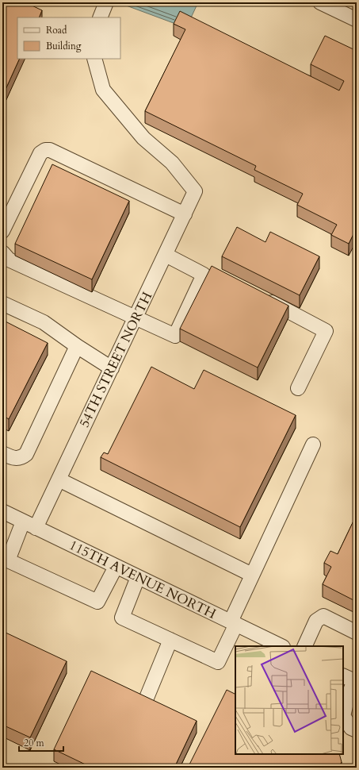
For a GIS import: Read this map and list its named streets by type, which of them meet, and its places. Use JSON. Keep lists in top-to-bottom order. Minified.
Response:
{"streets":{"street":["54TH STREET NORTH","115TH AVENUE NORTH"]},"crossings":[["54TH STREET NORTH","115TH AVENUE NORTH"]],"legend":["Road","Building"],"scale_bar":"20 m"}
